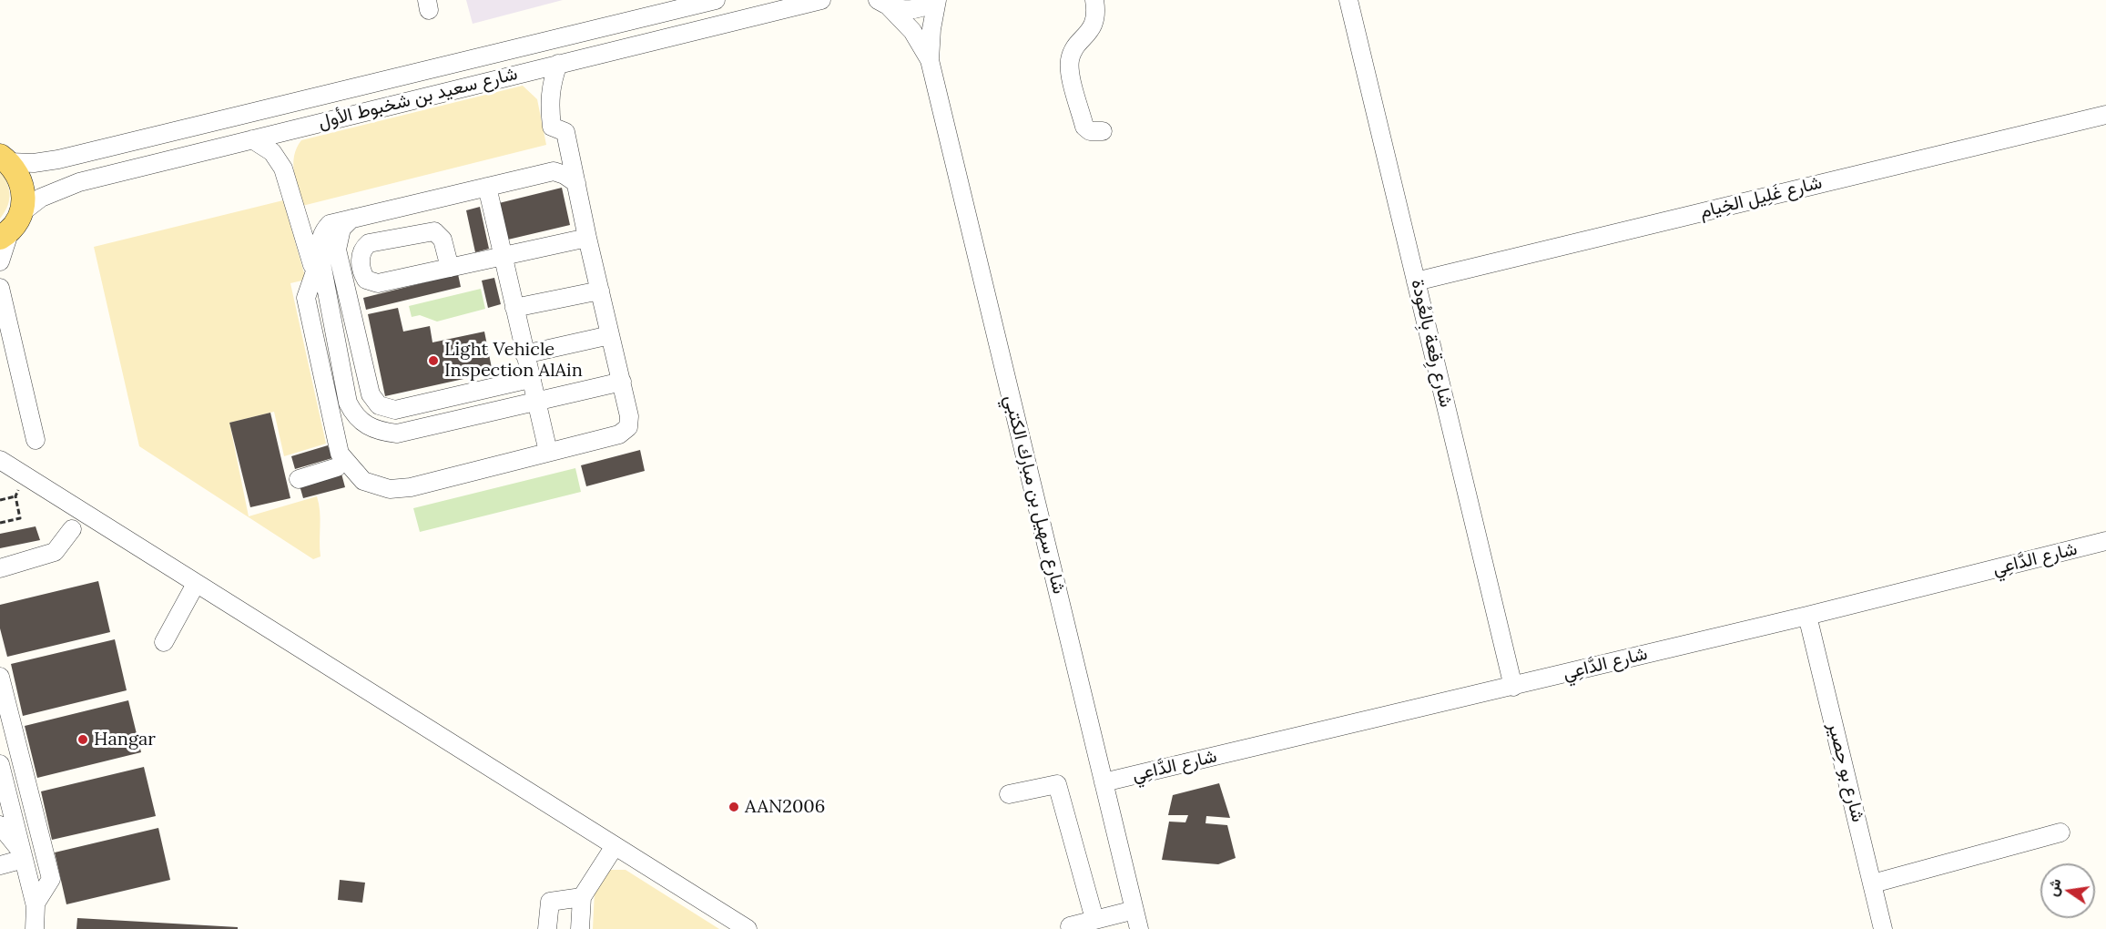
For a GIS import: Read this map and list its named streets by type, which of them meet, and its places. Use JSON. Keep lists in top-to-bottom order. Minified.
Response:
{"streets":{"street":["شارع سعيد بن شخبوط الأول","شارع غَلِيل الخِيام","شارع رِقعة بِالعُودة","شارع سهيل بن مبارك الكتبي","شارع الدَّاعِي","شارع بو حِصير"]},"crossings":[["شارع غَلِيل الخِيام","شارع رِقعة بِالعُودة"],["شارع رِقعة بِالعُودة","شارع الدَّاعِي"],["شارع سهيل بن مبارك الكتبي","شارع الدَّاعِي"],["شارع الدَّاعِي","شارع بو حِصير"]],"places":["Light Vehicle Inspection AlAin","Hangar","AAN2006"],"north":"left"}
